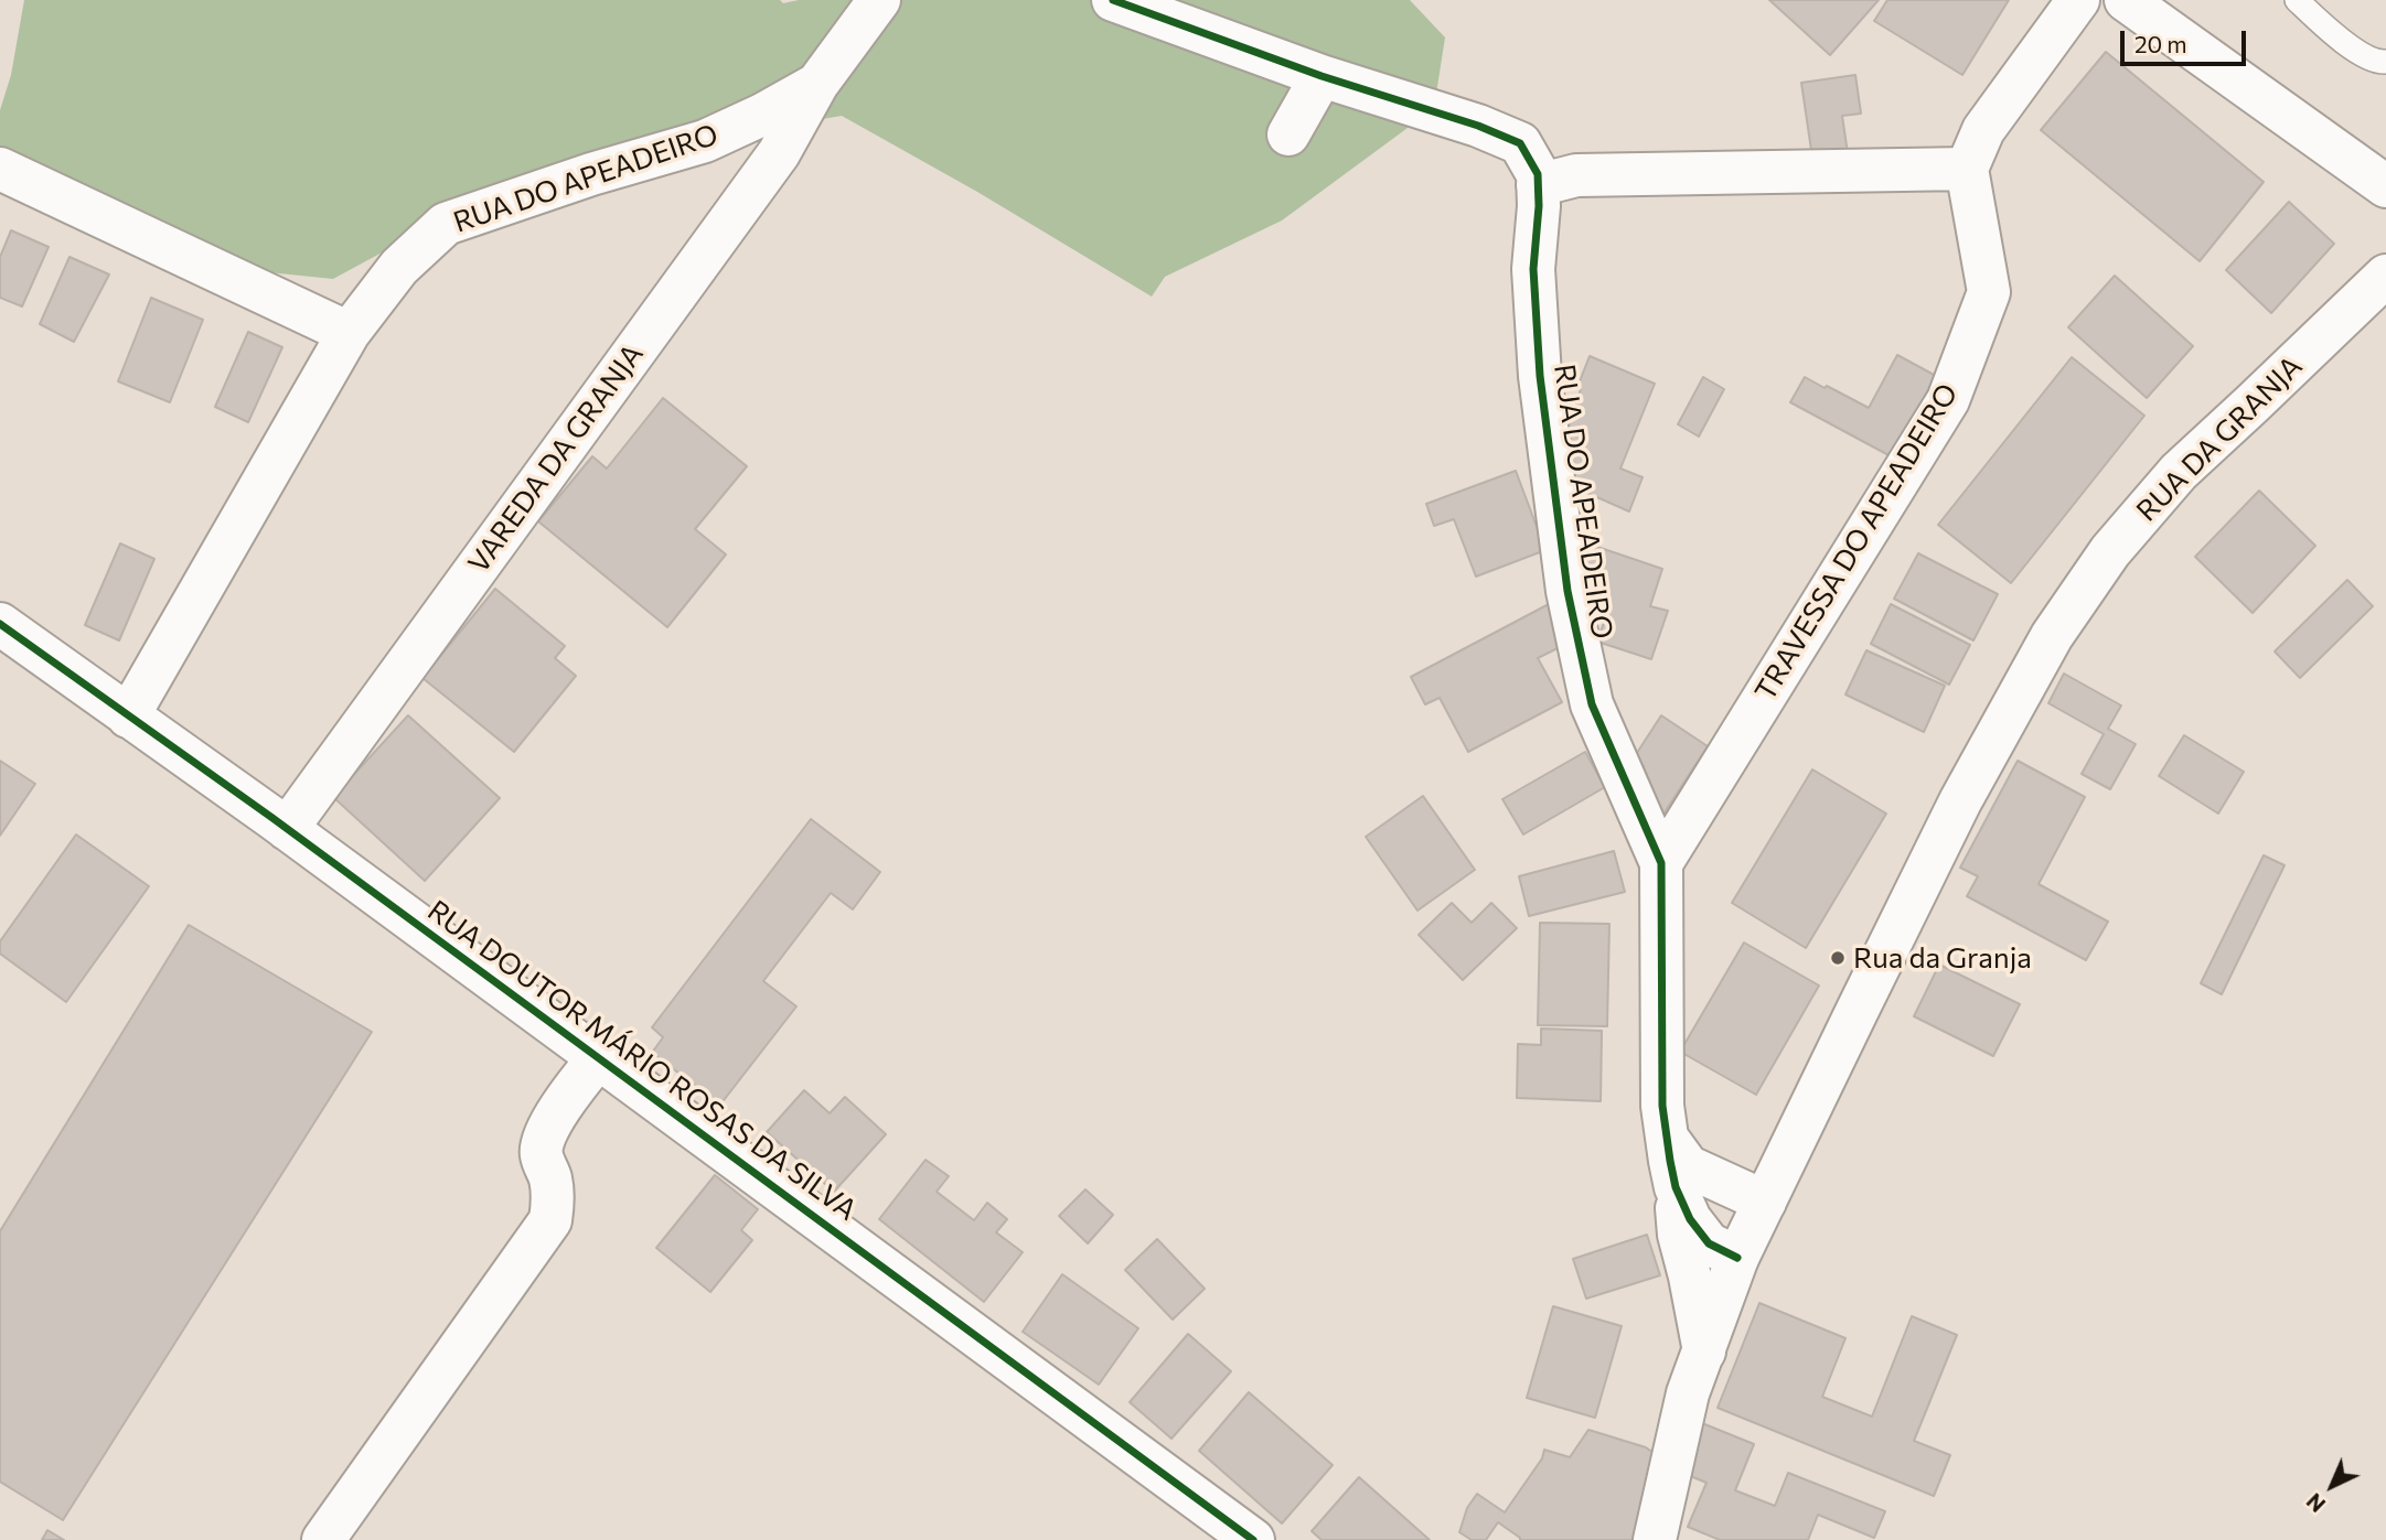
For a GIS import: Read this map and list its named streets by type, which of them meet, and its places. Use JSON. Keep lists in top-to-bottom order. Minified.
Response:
{"streets":{"street":["RUA DO APEADEIRO","RUA DA GRANJA","VAREDA DA GRANJA","TRAVESSA DO APEADEIRO","RUA DOUTOR MÁRIO ROSAS DA SILVA"]},"crossings":[["RUA DO APEADEIRO","RUA DA GRANJA"],["RUA DO APEADEIRO","VAREDA DA GRANJA"],["RUA DO APEADEIRO","TRAVESSA DO APEADEIRO"],["RUA DO APEADEIRO","RUA DOUTOR MÁRIO ROSAS DA SILVA"],["VAREDA DA GRANJA","RUA DOUTOR MÁRIO ROSAS DA SILVA"]],"places":["Rua da Granja"],"scale_bar":"20 m","north":"bottom left"}
